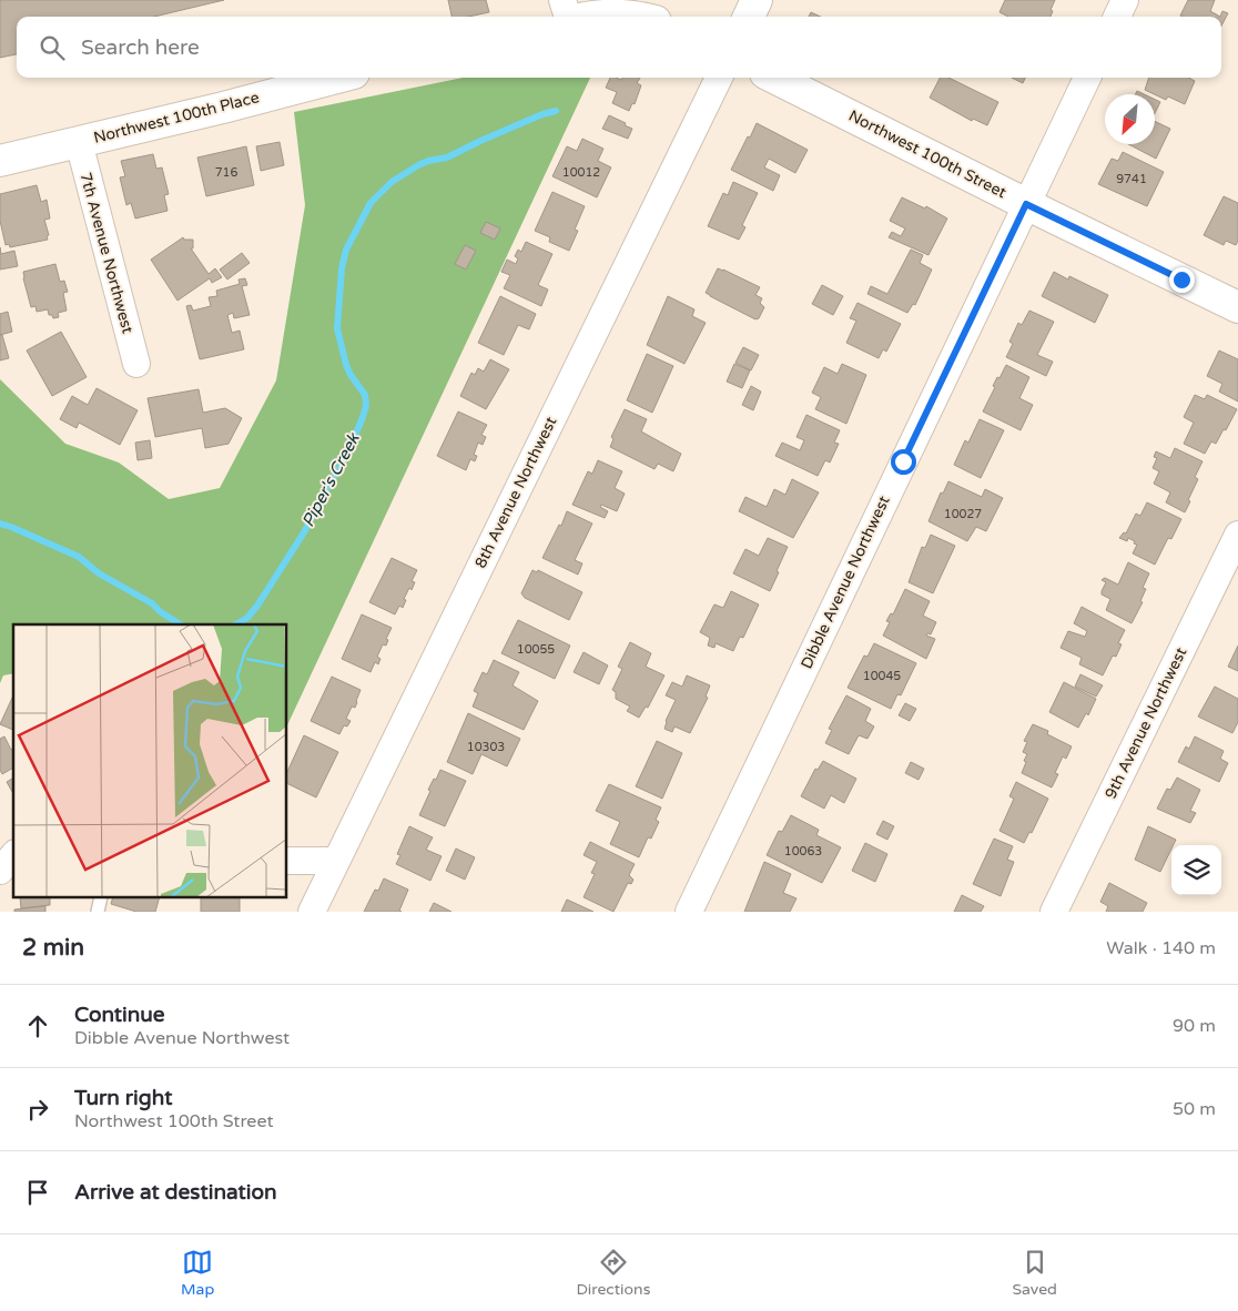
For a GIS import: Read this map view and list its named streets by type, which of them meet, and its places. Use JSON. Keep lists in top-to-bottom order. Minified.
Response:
{"streets":{"main road":["Northwest 100th Place","Northwest 100th Street"],"street":["7th Avenue Northwest","8th Avenue Northwest","Dibble Avenue Northwest","9th Avenue Northwest"]},"crossings":[["Northwest 100th Place","7th Avenue Northwest"],["Northwest 100th Street","Dibble Avenue Northwest"]],"water":["Piper's Creek"],"house_numbers":["716","10012","9741","10027","10055","10045","10303","10063"],"north":"bottom left","page":{"search":"Search here","heading":["2 min","Walk · 140 m"],"list":[["Continue","Dibble Avenue Northwest","90 m"],["Turn right","Northwest 100th Street","50 m"],"Arrive at destination"],"nav":["Map","Directions","Saved"]}}
